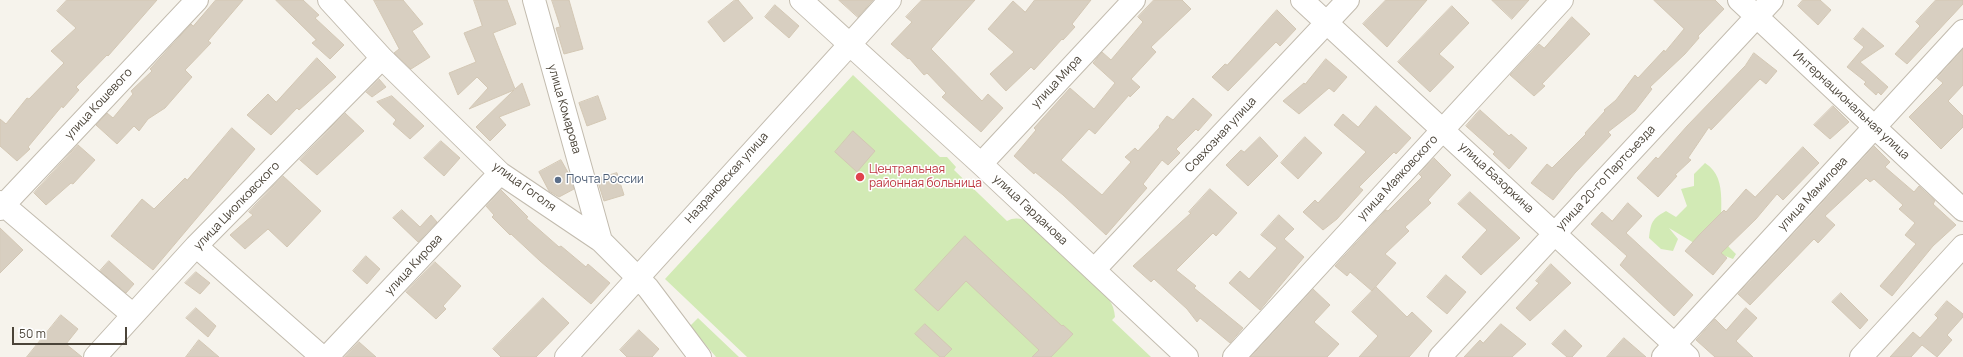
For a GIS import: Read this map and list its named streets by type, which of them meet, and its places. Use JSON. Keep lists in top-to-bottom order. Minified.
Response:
{"streets":{"street":["улица Мира","улица Кошевого","Интернациональная улица","улица Комарова","Совхозная улица","Назрановская улица","улица Маяковского","улица Базоркина","улица 20-го Партсъезда","улица Гоголя","улица Мамилова","улица Циолковского","улица Гарданова","улица Кирова"]},"crossings":[["улица Мира","улица Гарданова"],["Интернациональная улица","улица 20-го Партсъезда"],["Интернациональная улица","улица Мамилова"],["улица Комарова","улица Гоголя"],["Совхозная улица","улица Базоркина"],["Совхозная улица","улица Гарданова"],["Назрановская улица","улица Гоголя"],["Назрановская улица","улица Гарданова"],["улица Маяковского","улица Базоркина"],["улица Базоркина","улица 20-го Партсъезда"],["улица Базоркина","улица Мамилова"],["улица Гоголя","улица Циолковского"],["улица Гоголя","улица Кирова"]],"places":["Центральная районная больница","Почта России"],"scale_bar":"50 m"}
